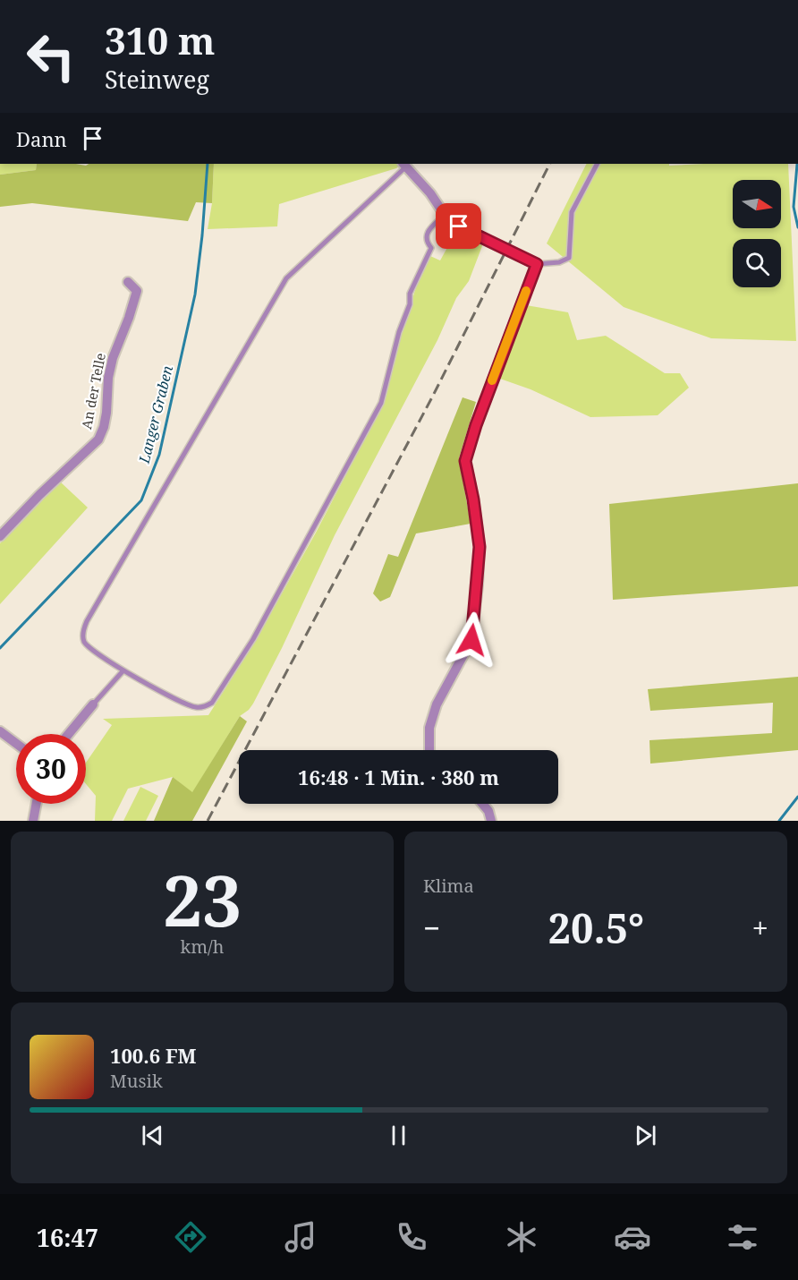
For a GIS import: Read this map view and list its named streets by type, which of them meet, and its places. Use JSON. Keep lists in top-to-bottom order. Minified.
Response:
{"streets":{"street":["An der Telle"]},"water":["Langer Graben"],"north":"right","page":{"turn":["310 m","Steinweg"],"then":"Dann","limit":"30","trip":"16:48 · 1 Min. · 380 m","tile":[["23","km/h"],"Klima"],"heat":["−","20.5°","+"],"song":["100.6 FM","Musik"],"tabs":"16:47"}}
